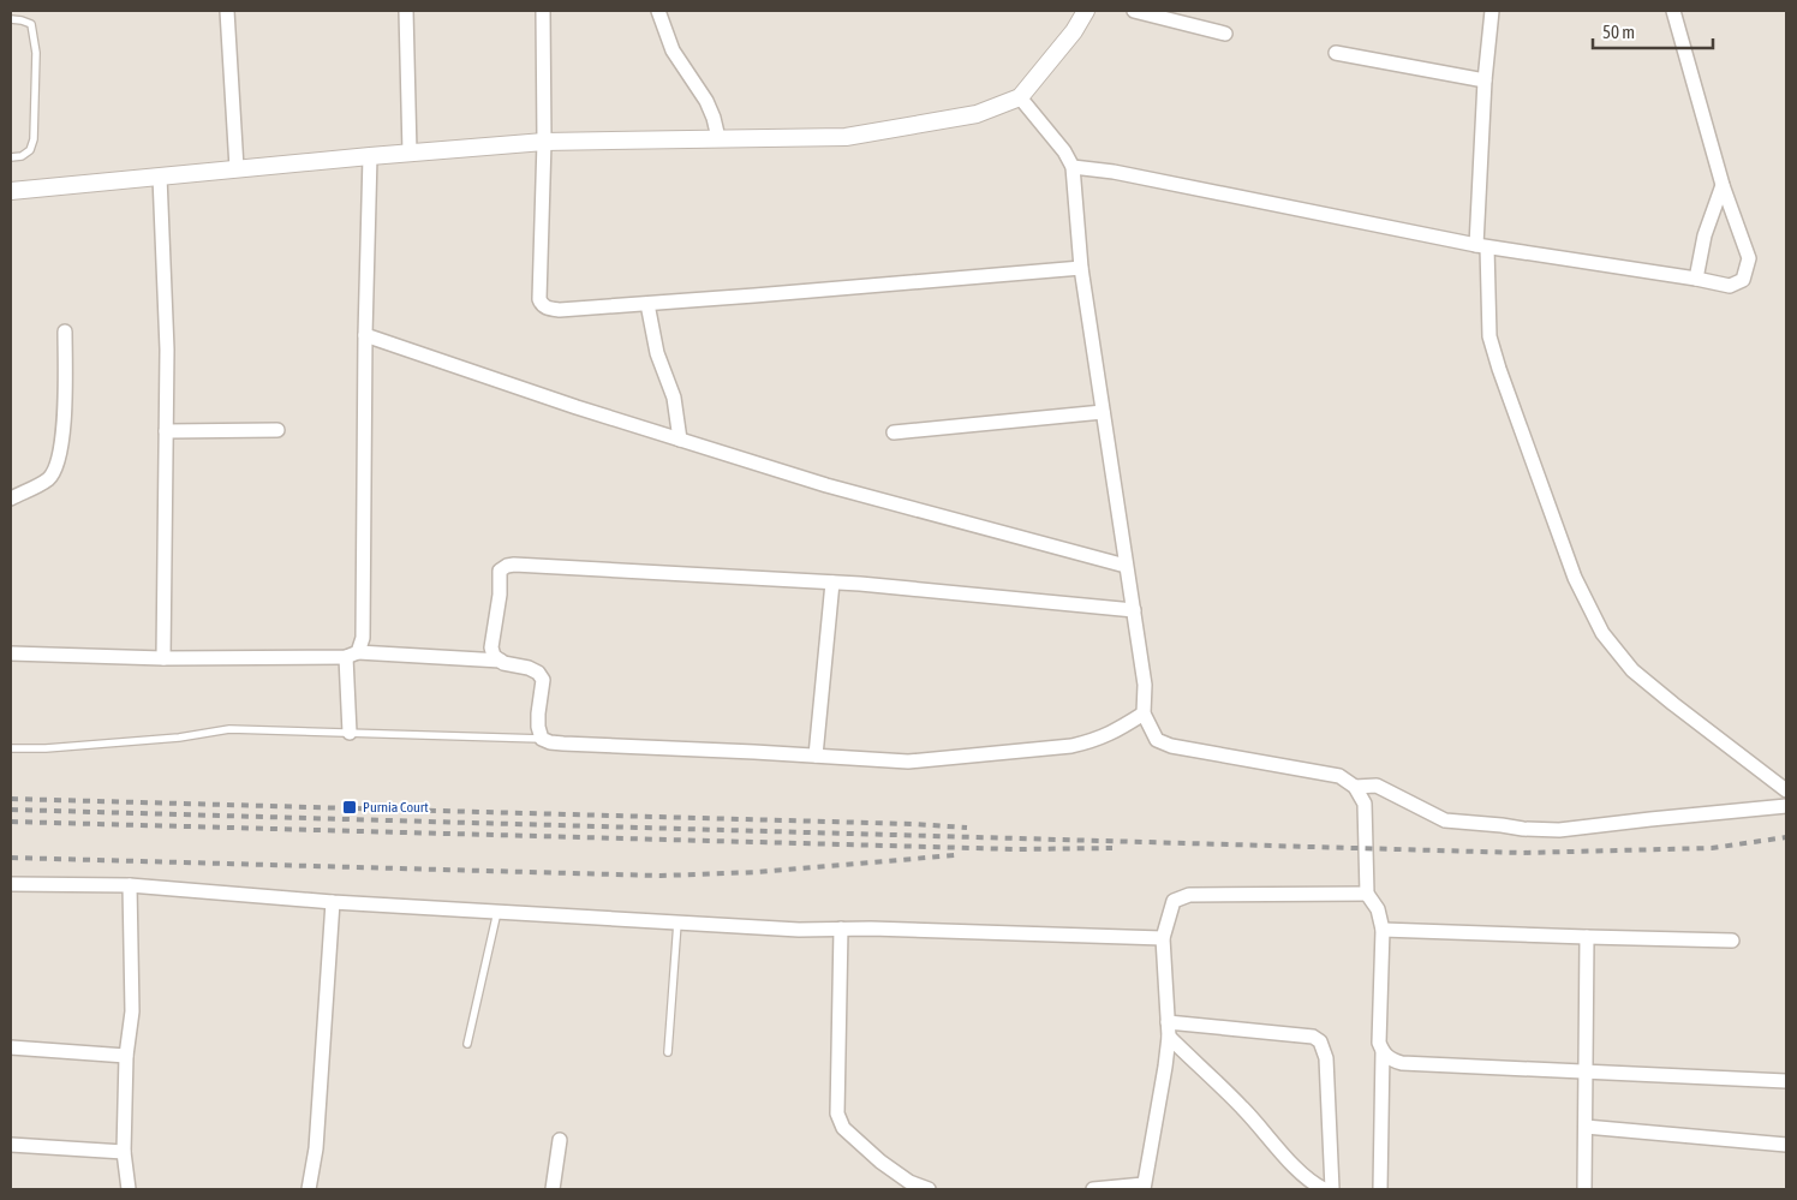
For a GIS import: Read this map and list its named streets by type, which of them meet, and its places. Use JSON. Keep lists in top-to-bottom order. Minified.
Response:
{"places":{"transit":["Purnia Court"]},"scale_bar":"50 m"}
